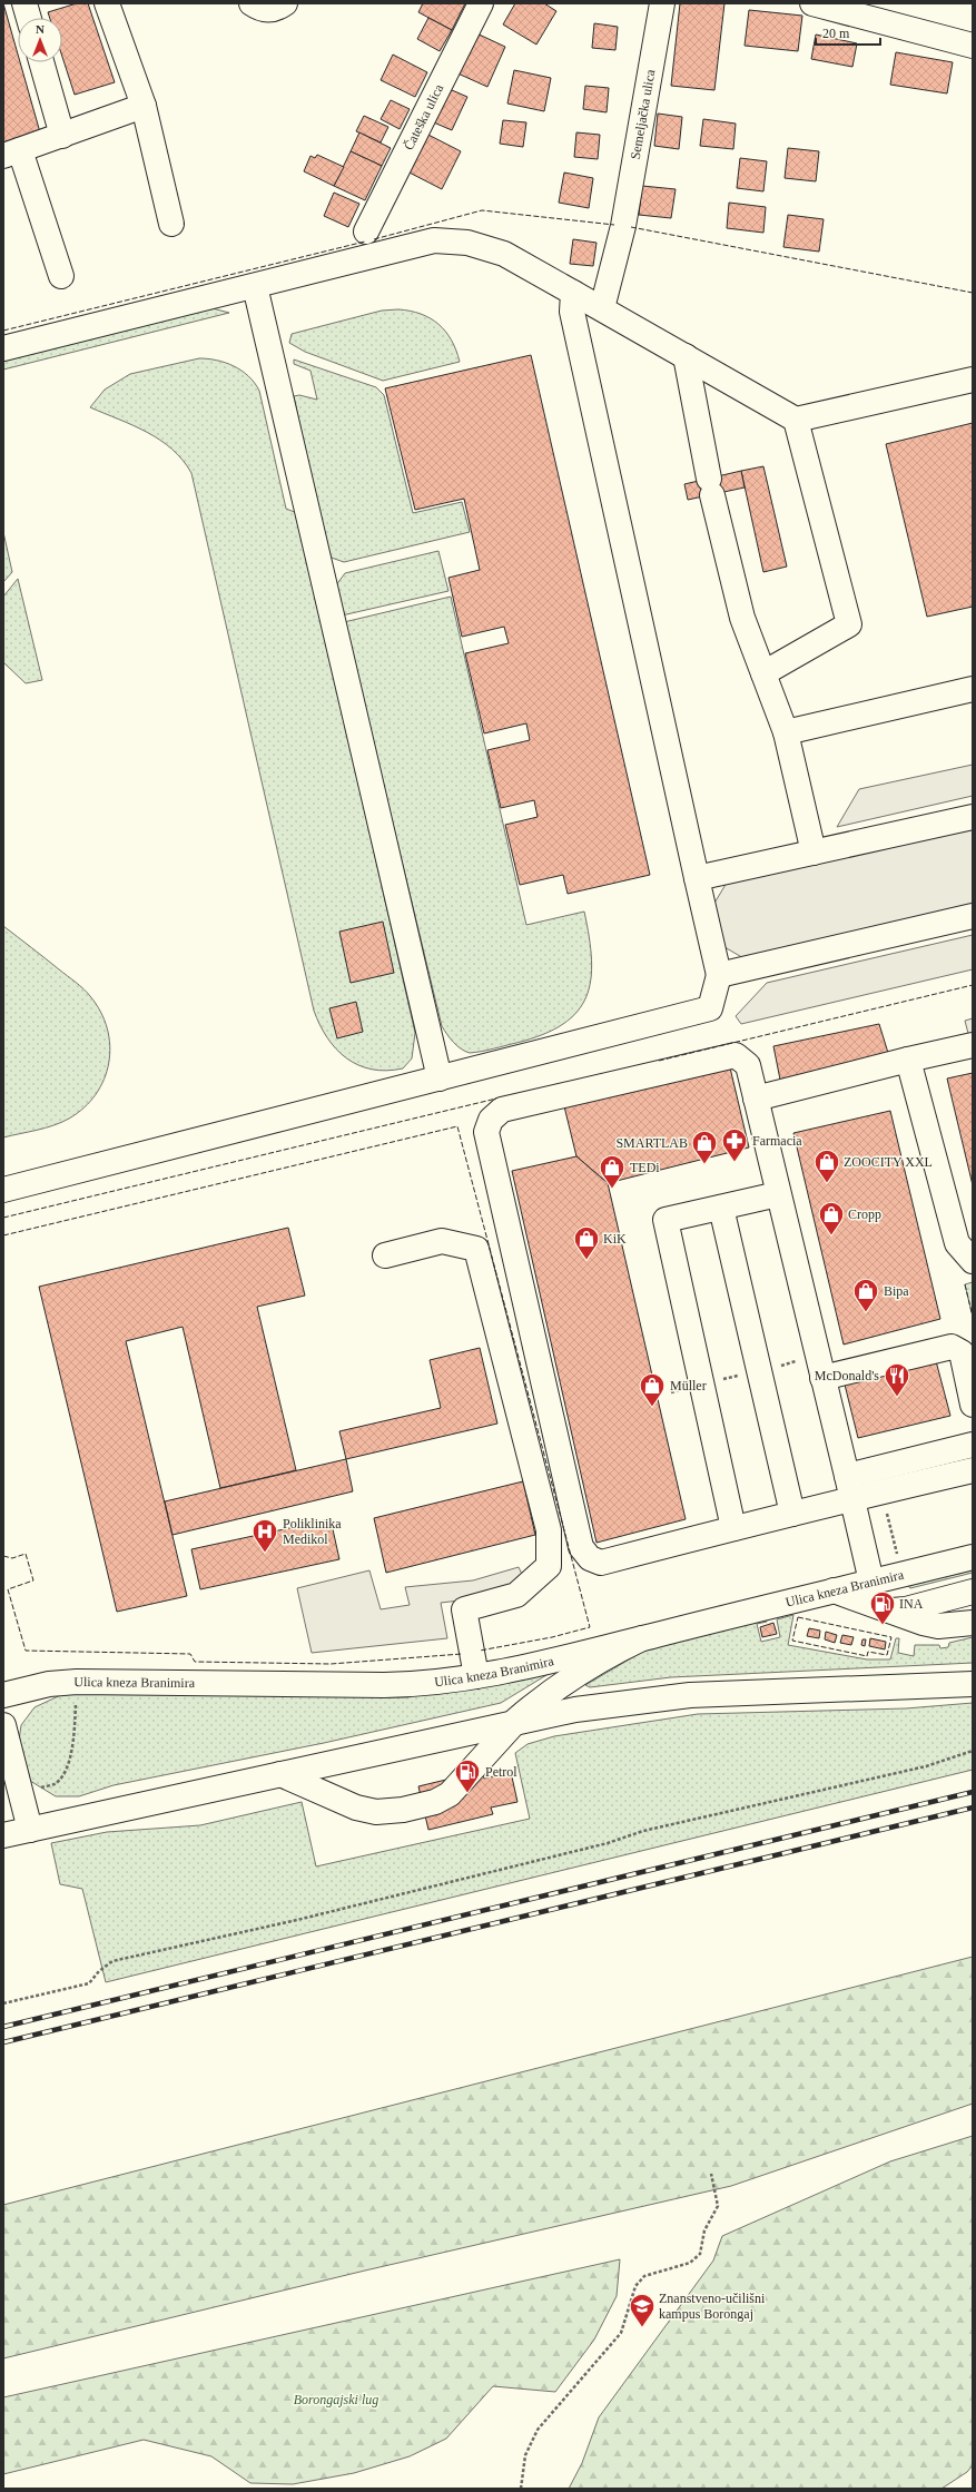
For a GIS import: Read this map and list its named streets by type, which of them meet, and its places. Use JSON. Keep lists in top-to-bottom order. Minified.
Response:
{"streets":{"street":["Semeljačka ulica","Čateška ulica","Ulica kneza Branimira"]},"parks":["Borongajski lug"],"places":{"pharmacy":["Farmacia"],"shop":["SMARTLAB","ZOOCITY XXL","TEDi","Cropp","KiK","Bipa","Müller"],"restaurant":["McDonald's"],"hospital":["Poliklinika Medikol"],"fuel station":["INA","Petrol"],"school or university":["Znanstveno-učilišni kampus Borongaj"]},"scale_bar":"20 m","north":"top"}
